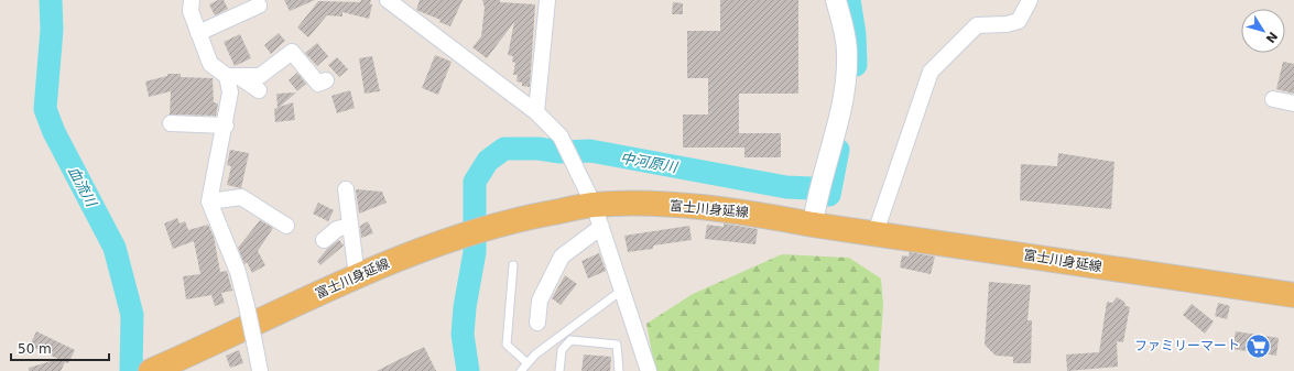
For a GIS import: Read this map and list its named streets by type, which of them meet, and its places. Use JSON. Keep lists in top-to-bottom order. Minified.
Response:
{"streets":{"main road":["富士川身延線"]},"water":["中河原川","血流川"],"places":{"supermarket":["ファミリーマート"]},"scale_bar":"50 m","north":"bottom right"}
